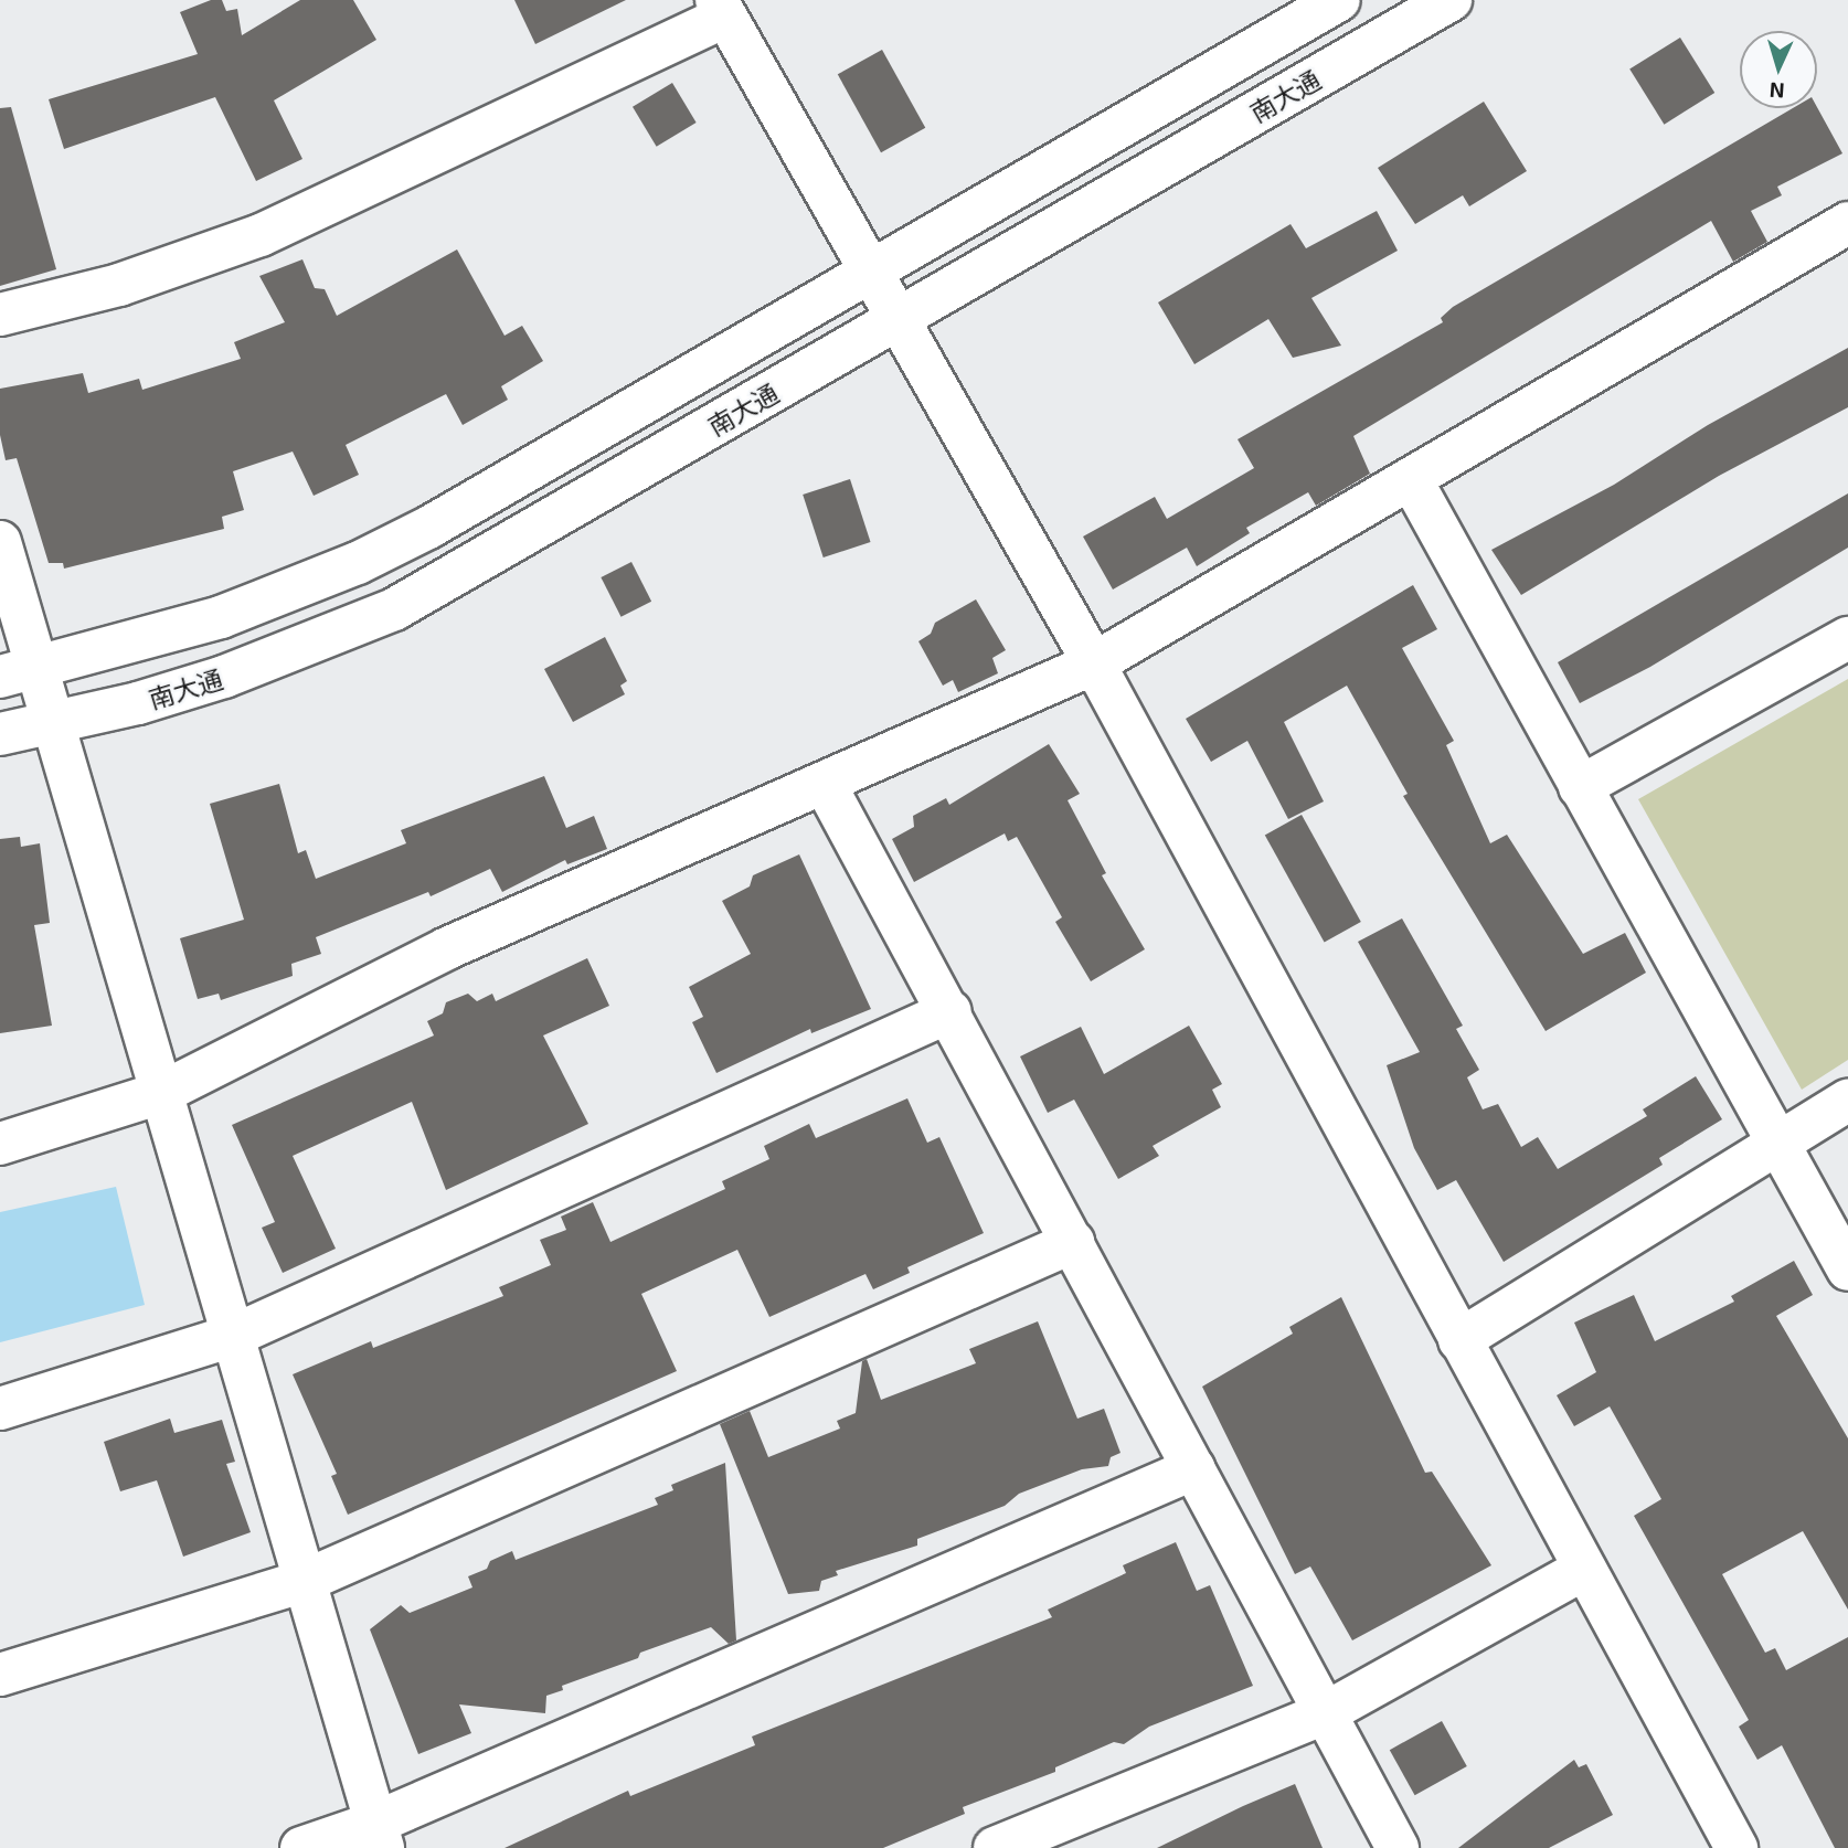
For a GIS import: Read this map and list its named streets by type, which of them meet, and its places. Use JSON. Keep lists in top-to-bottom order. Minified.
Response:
{"streets":{"street":["南大通"]},"north":"bottom"}
